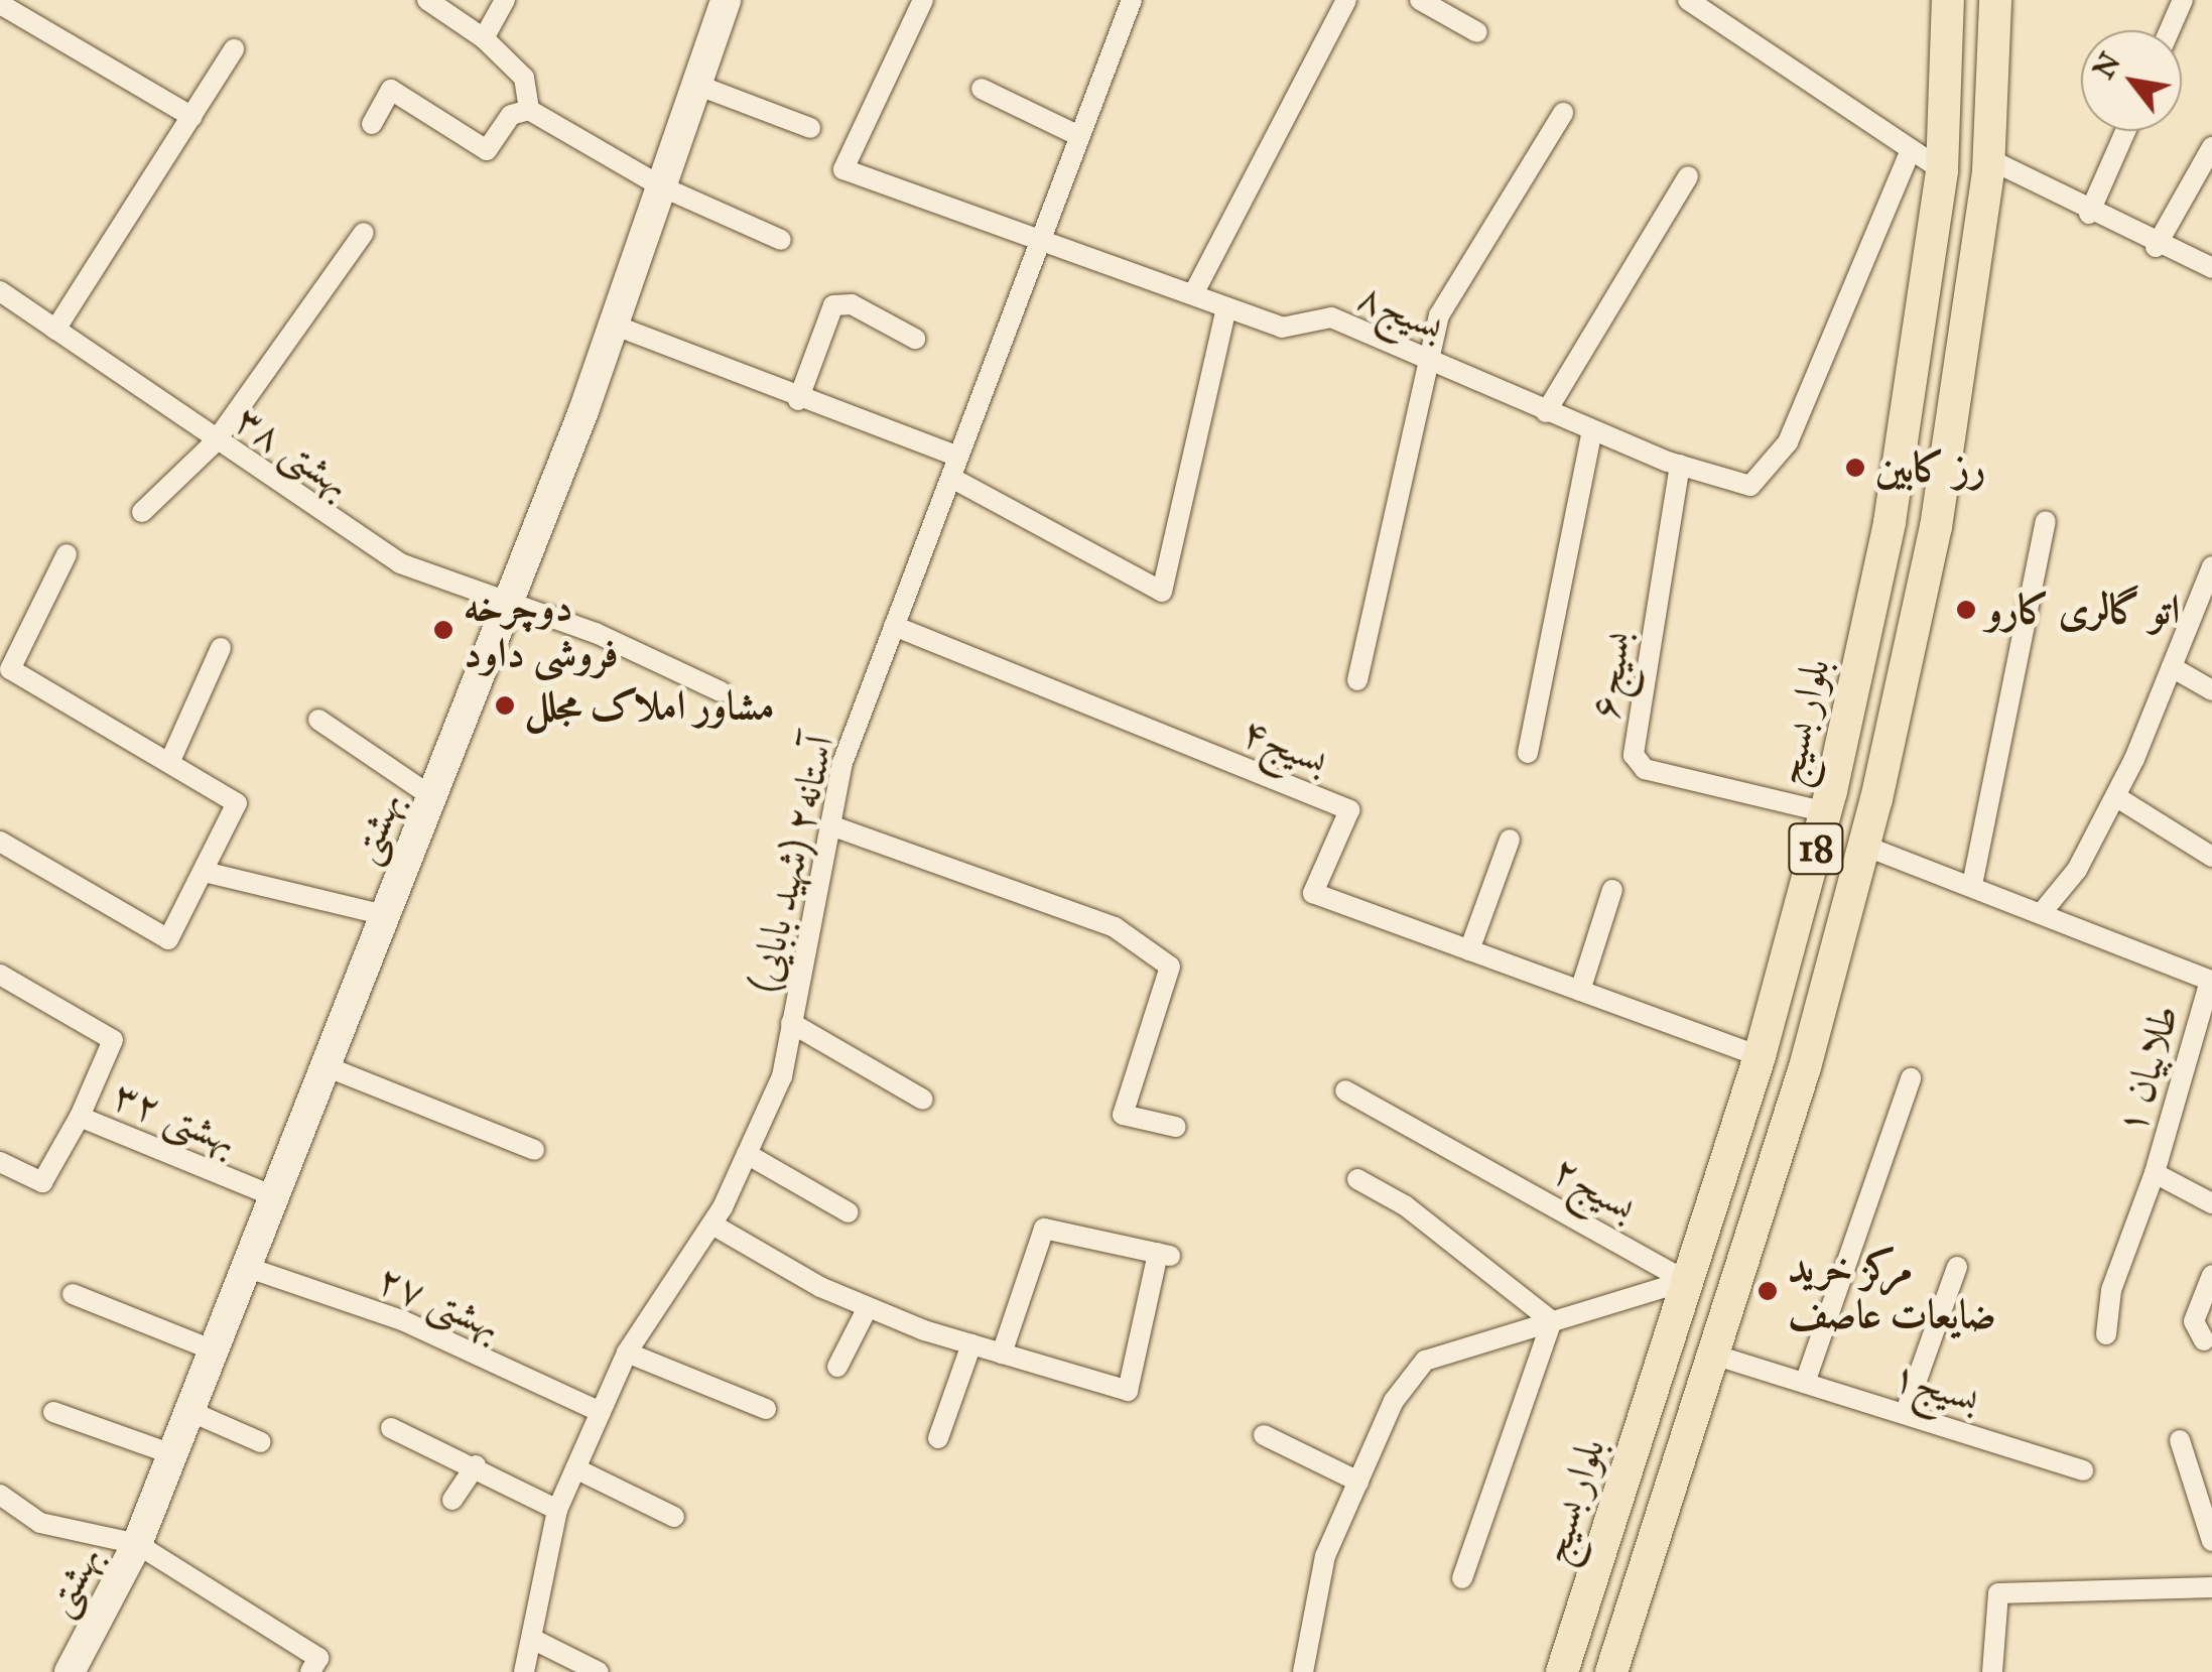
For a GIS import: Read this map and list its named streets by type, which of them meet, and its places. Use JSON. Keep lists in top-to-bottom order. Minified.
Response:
{"streets":{"main road":["بلوار بسیج","بهشتی","18"],"street":["بسیج۸","بهشتی ۳۸","بسیج۶","بسیج۴","آستانه۲ (شهید بابایی)","طلابیان ۱","بهشتی ۳۲","بسیج۲","بهشتی ۲۷","بسیج۱"]},"crossings":[["بسیج۸","بسیج۶"],["بسیج۸","آستانه۲ (شهید بابایی)"],["بهشتی ۳۸","بهشتی"],["بسیج۶","بلوار بسیج"],["بلوار بسیج","بسیج۴"],["بلوار بسیج","بسیج۲"],["بسیج۴","آستانه۲ (شهید بابایی)"],["بهشتی","بهشتی ۳۲"],["بهشتی","بهشتی ۲۷"],["18","بسیج۱"],["آستانه۲ (شهید بابایی)","بهشتی ۲۷"]],"places":["رز کابین","اتو گالری کارو","دوچرخه فروشی داود","مشاور املاک مجلل","مرکز خرید ضایعات عاصف"],"north":"top left"}
